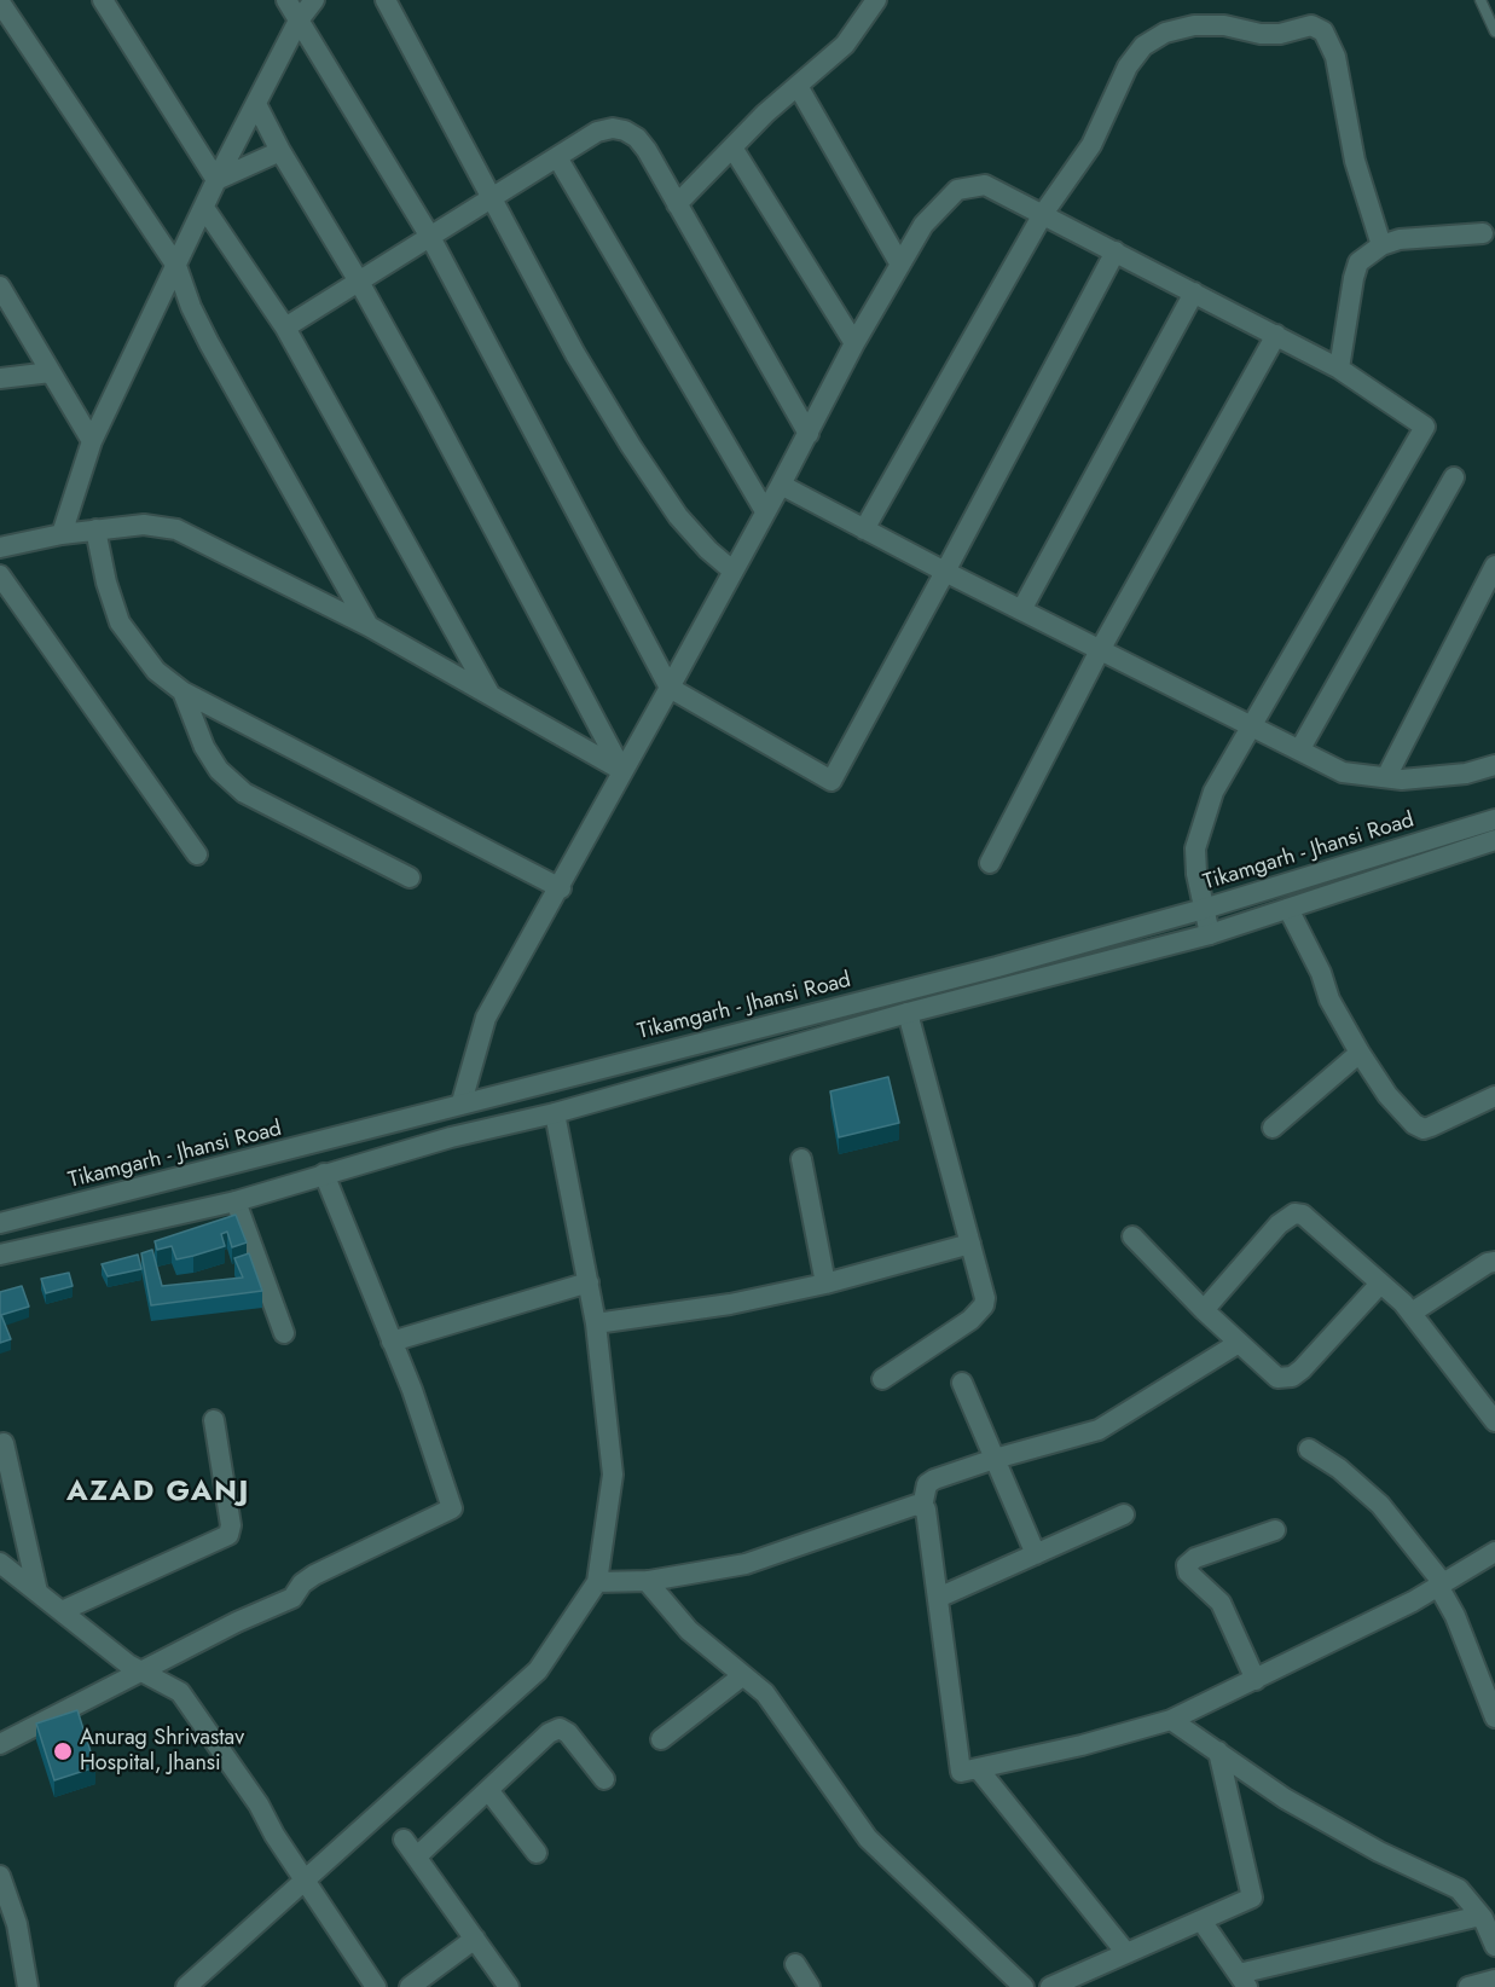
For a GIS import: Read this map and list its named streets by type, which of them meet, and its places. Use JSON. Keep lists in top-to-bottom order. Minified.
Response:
{"streets":{"street":["Tikamgarh - Jhansi Road"]},"districts":["AZAD GANJ"],"places":["Anurag Shrivastav Hospital, Jhansi"]}
